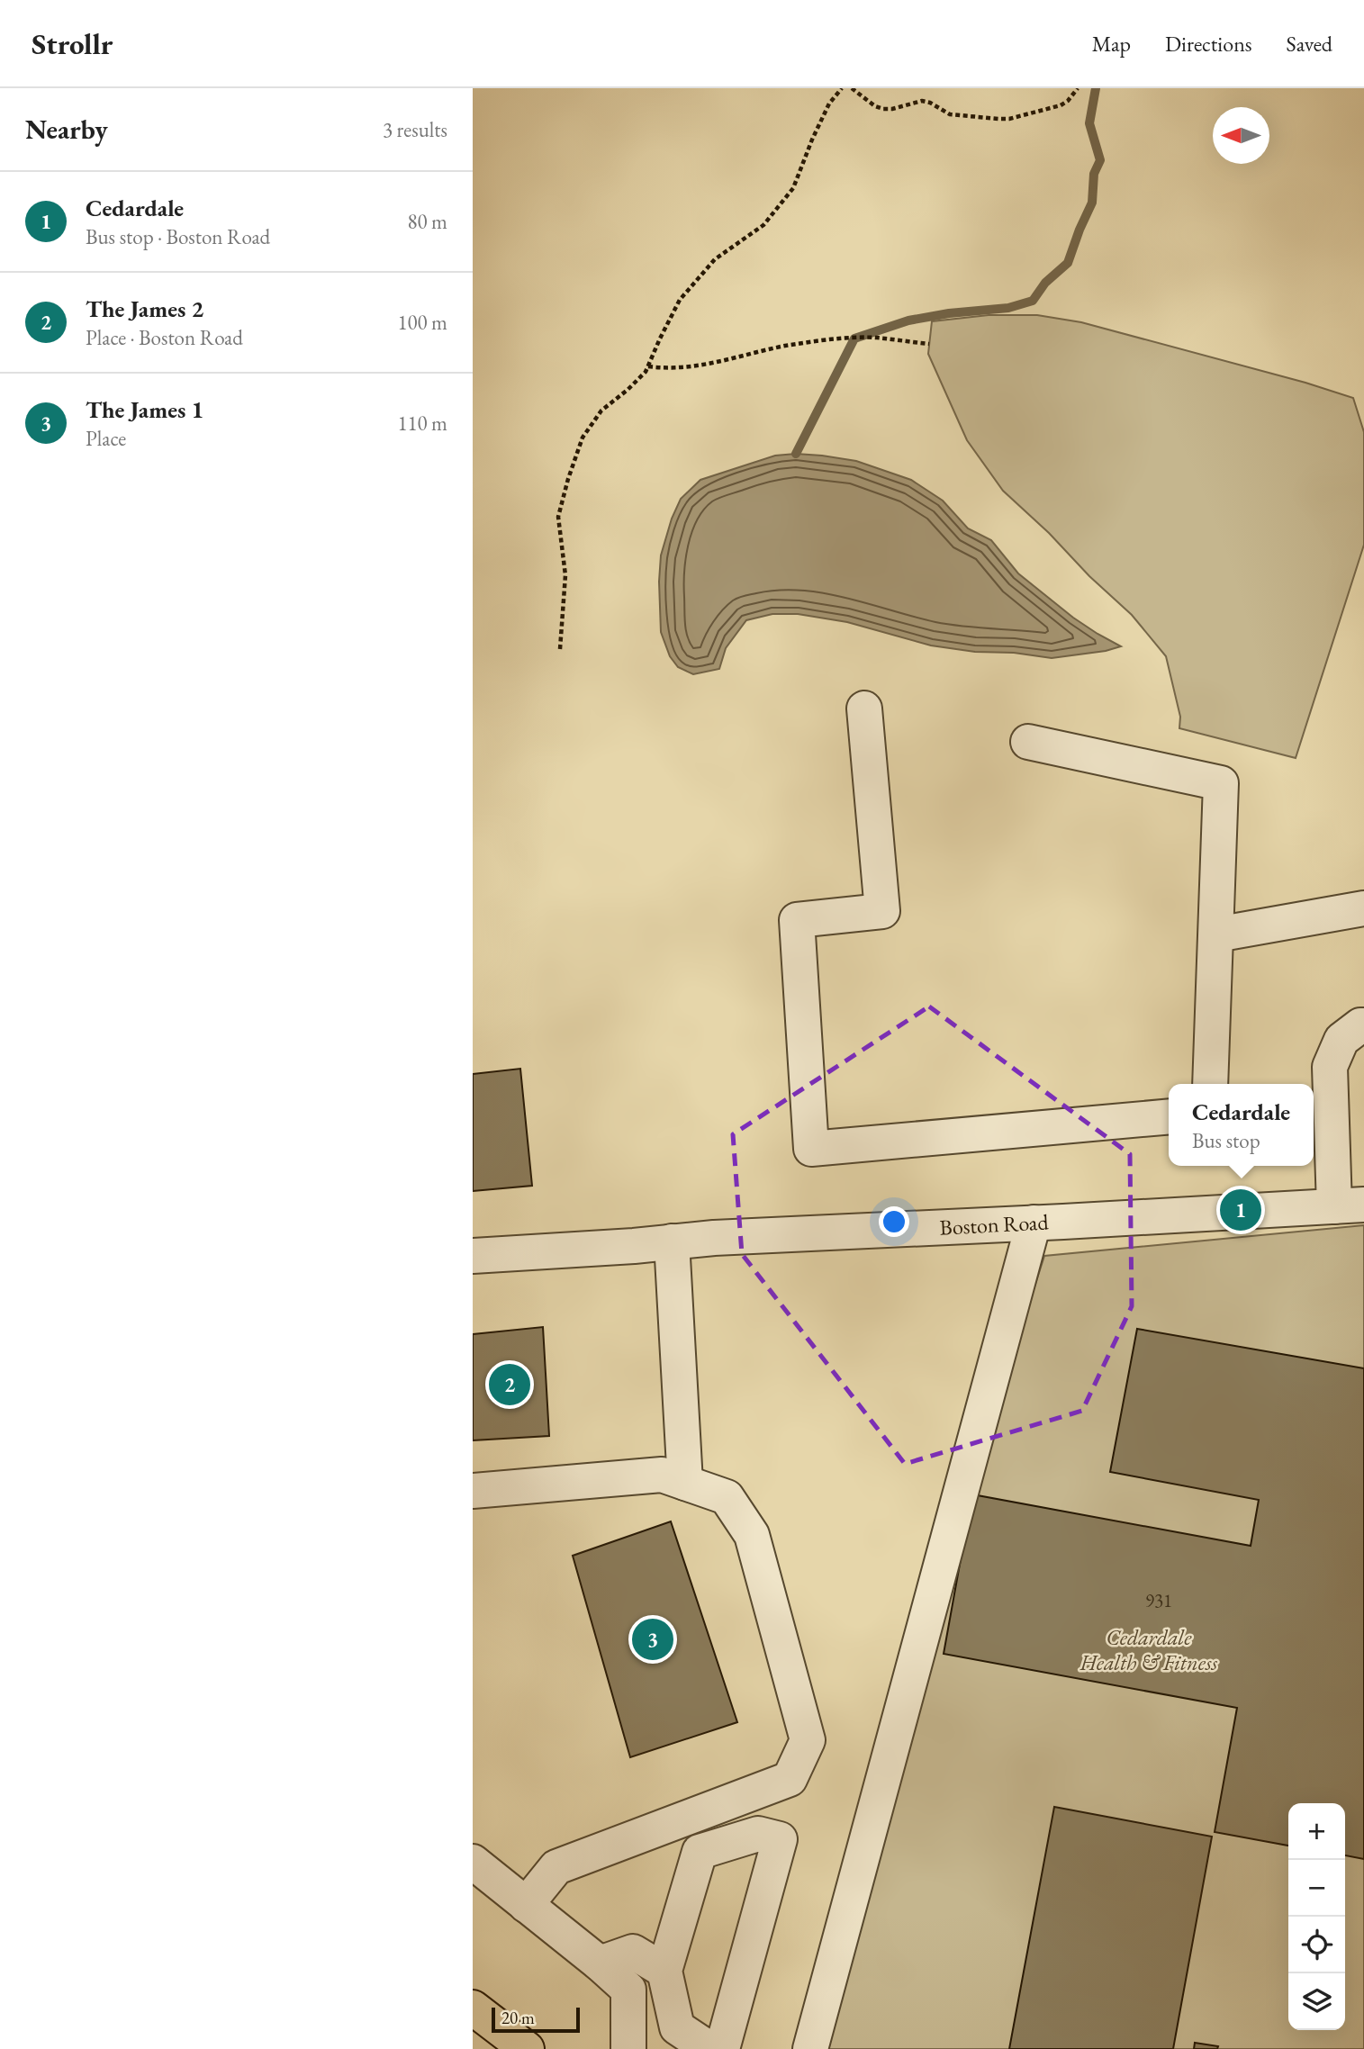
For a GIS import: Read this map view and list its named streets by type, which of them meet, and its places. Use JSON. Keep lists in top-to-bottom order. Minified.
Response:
{"streets":{"street":["Boston Road"]},"parks":["Cedardale Health & Fitness"],"house_numbers":["931"],"scale_bar":"20 m","north":"left","page":{"header":"Strollr","nav":["Map","Directions","Saved"],"heading":["Nearby","3 results"],"list":[{"mark":"1","name":"Cedardale","note":"Bus stop · Boston Road","value":"80 m"},{"mark":"2","name":"The James 2","note":"Place · Boston Road","value":"100 m"},{"mark":"3","name":"The James 1","note":"Place","value":"110 m"}],"popup":["Cedardale","Bus stop"],"pins":["1","2","3"],"map_buttons":["+","−"],"scale":"20 m"}}
